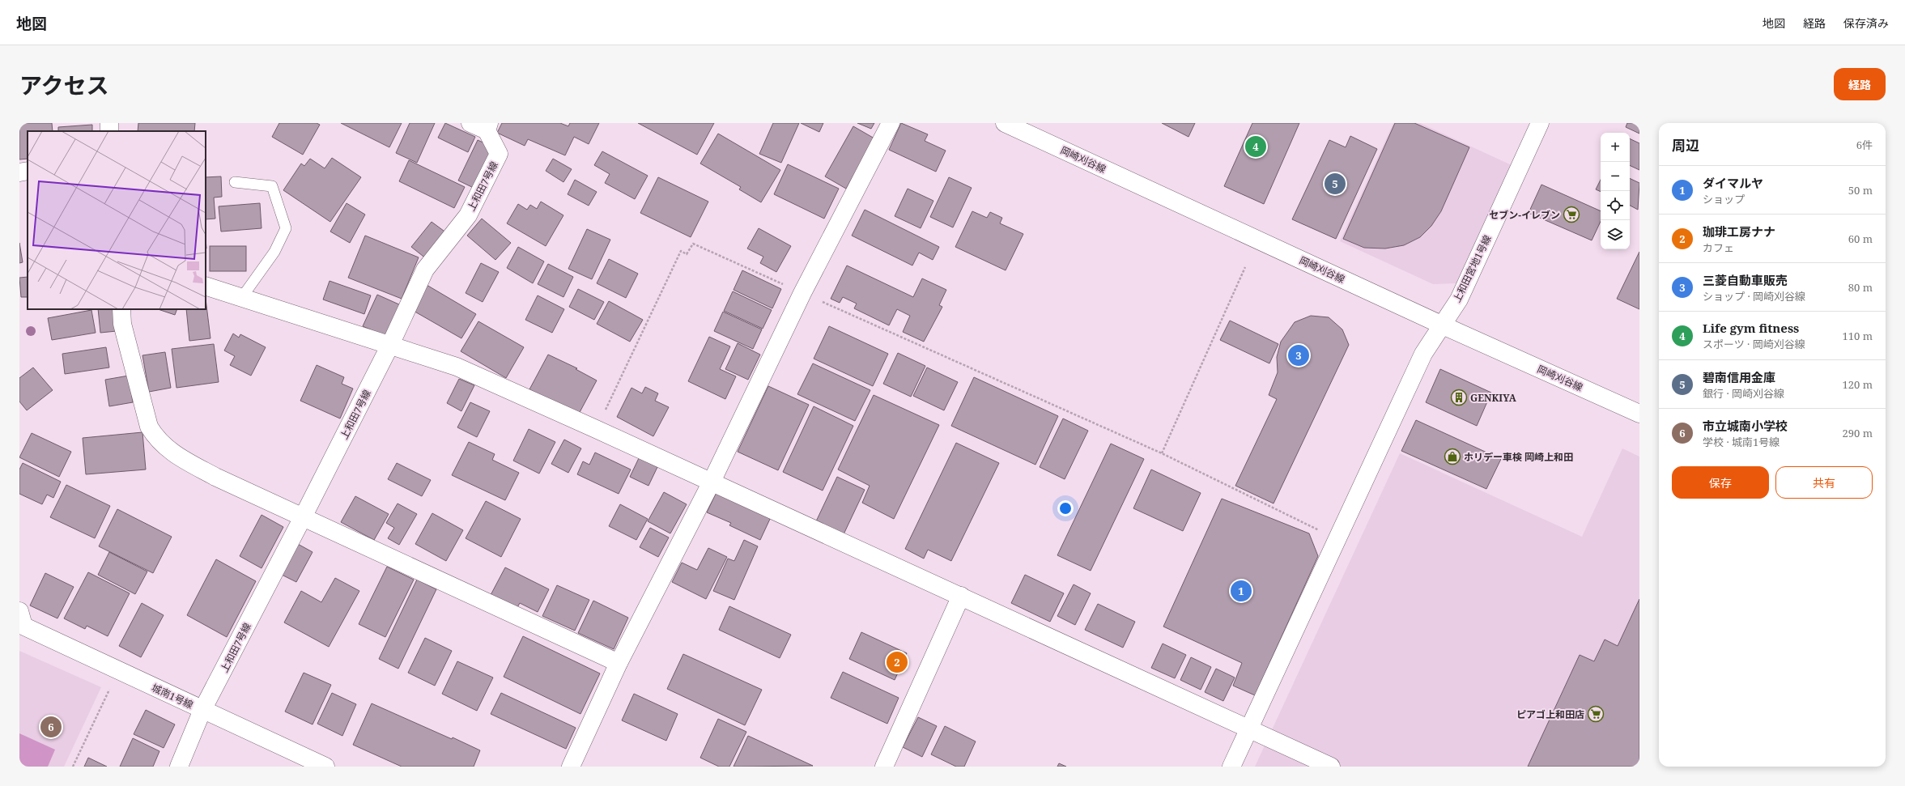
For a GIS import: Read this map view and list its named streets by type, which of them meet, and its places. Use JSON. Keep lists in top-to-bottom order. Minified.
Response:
{"streets":{"street":["岡崎刈谷線","上和田7号線","上和田宮地1号線","城南1号線"]},"crossings":[["岡崎刈谷線","上和田宮地1号線"],["上和田7号線","城南1号線"]],"places":{"supermarket":["セブン-イレブン","ピアゴ上和田店"],"building":["GENKIYA"],"shop":["ホリデー車検 岡崎上和田"]},"page":{"header":"地図","nav":["地図","経路","保存済み"],"title":"アクセス","buttons":["経路",["保存","共有"]],"heading":["周辺","6件"],"map_buttons":["+","−"],"pins":["4","5","3","1","2","6"],"list":[{"mark":"1","name":"ダイマルヤ","note":"ショップ","value":"50 m"},{"mark":"2","name":"珈琲工房ナナ","note":"カフェ","value":"60 m"},{"mark":"3","name":"三菱自動車販売","note":"ショップ · 岡崎刈谷線","value":"80 m"},{"mark":"4","name":"Life gym fitness","note":"スポーツ · 岡崎刈谷線","value":"110 m"},{"mark":"5","name":"碧南信用金庫","note":"銀行 · 岡崎刈谷線","value":"120 m"},{"mark":"6","name":"市立城南小学校","note":"学校 · 城南1号線","value":"290 m"}]}}
